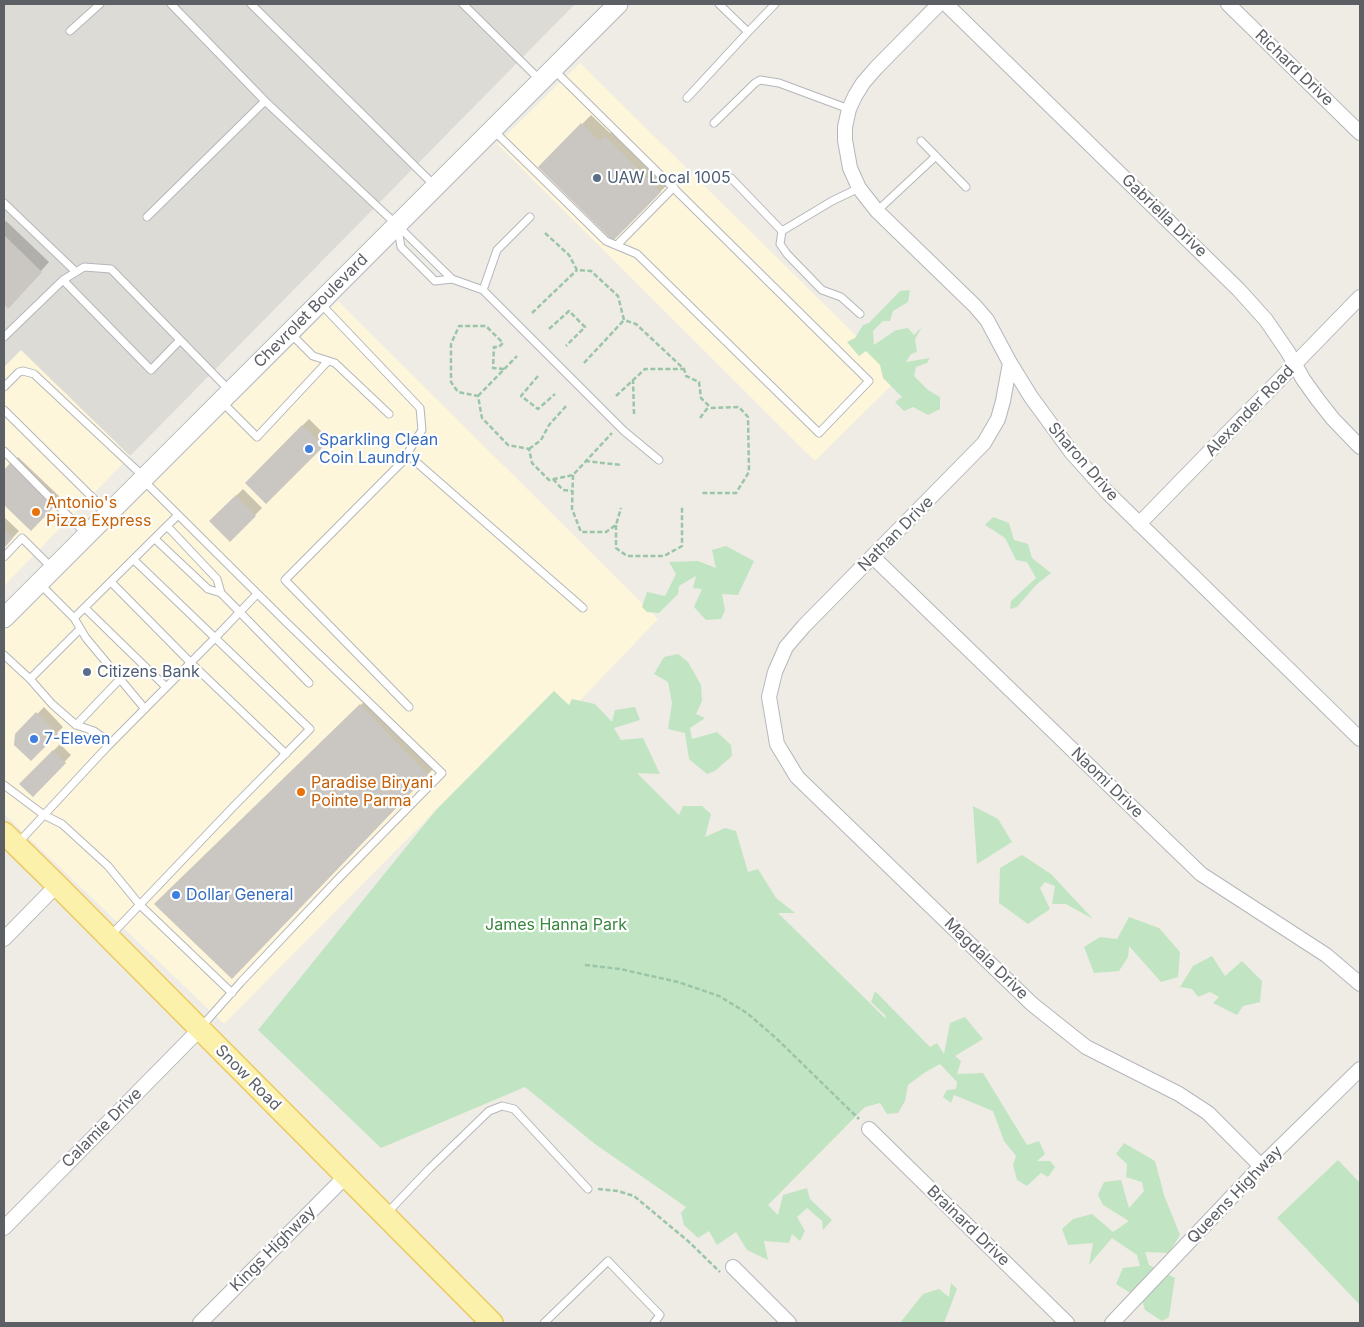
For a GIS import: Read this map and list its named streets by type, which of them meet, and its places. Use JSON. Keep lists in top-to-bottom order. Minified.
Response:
{"streets":{"main road":["Chevrolet Boulevard","Snow Road"],"street":["Richard Drive","Gabriella Drive","Alexander Road","Sharon Drive","Nathan Drive","Naomi Drive","Magdala Drive","Calamie Drive","Queens Highway","Brainard Drive","Kings Highway"]},"crossings":[["Gabriella Drive","Alexander Road"],["Alexander Road","Sharon Drive"],["Sharon Drive","Nathan Drive"],["Nathan Drive","Naomi Drive"],["Nathan Drive","Magdala Drive"],["Magdala Drive","Queens Highway"],["Snow Road","Calamie Drive"],["Snow Road","Kings Highway"]],"parks":["James Hanna Park"],"places":["UAW Local 1005","Sparkling Clean Coin Laundry","Antonio's Pizza Express","Citizens Bank","7-Eleven","Paradise Biryani Pointe Parma","Dollar General"]}
